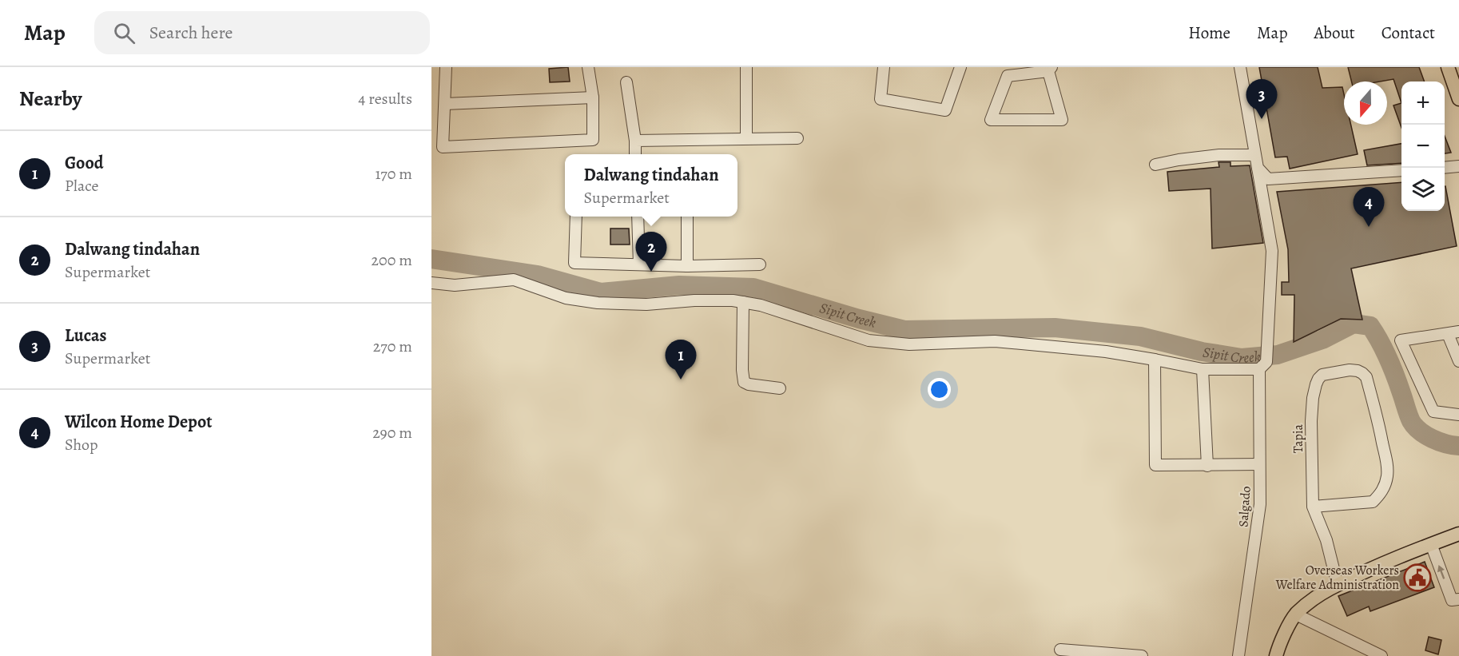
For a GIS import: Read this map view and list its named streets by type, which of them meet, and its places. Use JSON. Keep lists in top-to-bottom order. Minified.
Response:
{"streets":{"street":["Tapia","Salgado"]},"water":["Sipit Creek"],"places":{"public building":["Overseas Workers Welfare Administration"]},"north":"bottom","page":{"header":"Map","search":"Search here","nav":["Home","Map","About","Contact"],"heading":["Nearby","4 results"],"pins":["3","4","2","1"],"map_buttons":["+","−"],"list":[{"mark":"1","name":"Good","note":"Place","value":"170 m"},{"mark":"2","name":"Dalwang tindahan","note":"Supermarket","value":"200 m"},{"mark":"3","name":"Lucas","note":"Supermarket","value":"270 m"},{"mark":"4","name":"Wilcon Home Depot","note":"Shop","value":"290 m"}],"popup":["Dalwang tindahan","Supermarket"]}}
